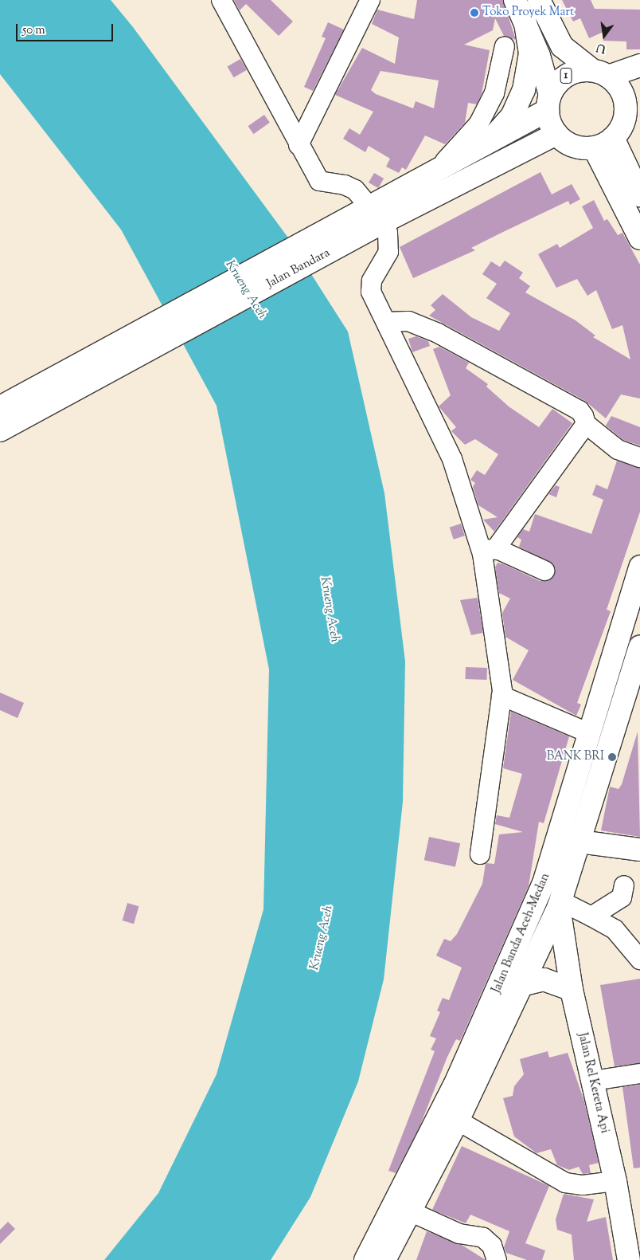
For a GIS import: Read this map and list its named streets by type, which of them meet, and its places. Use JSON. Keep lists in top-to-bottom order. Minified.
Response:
{"streets":{"main road":["1","Jalan Bandara","Jalan Banda Aceh-Medan","Jalan Rel Kereta Api"]},"crossings":[["1","Jalan Bandara"],["Jalan Banda Aceh-Medan","Jalan Rel Kereta Api"]],"water":["Krueng Aceh"],"places":["Toko Proyek Mart","BANK BRI"],"scale_bar":"50 m","north":"bottom"}
